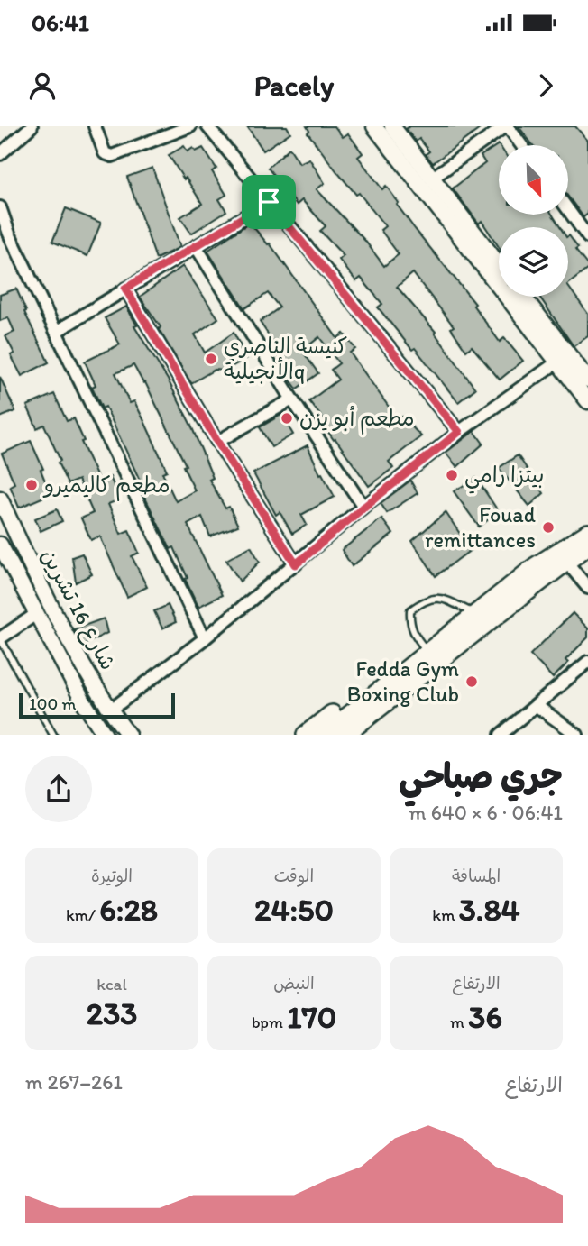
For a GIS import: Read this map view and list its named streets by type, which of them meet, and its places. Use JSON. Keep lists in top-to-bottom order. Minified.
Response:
{"streets":{"street":["شارع 16 تشرين"]},"places":["كنيسة الناصري الأنجيليةq","مطعم أبو يزن","بيتزا رامي","مطعم كاليميرو","Fouad remittances","Fedda Gym Boxing Club"],"scale_bar":"100 m","north":"bottom right","page":{"status":"06:41","header":"Pacely","scale":"100 m","heading":["جري صباحي","06:41 · 6 × 640 m"],"stats":[["المسافة","3.84 km"],["الوقت","24:50"],["الوتيرة","6:28 /km"],["الارتفاع","36 m"],["النبض","170 bpm"],["kcal","233"]],"chart":["الارتفاع","261–267 m"]}}
